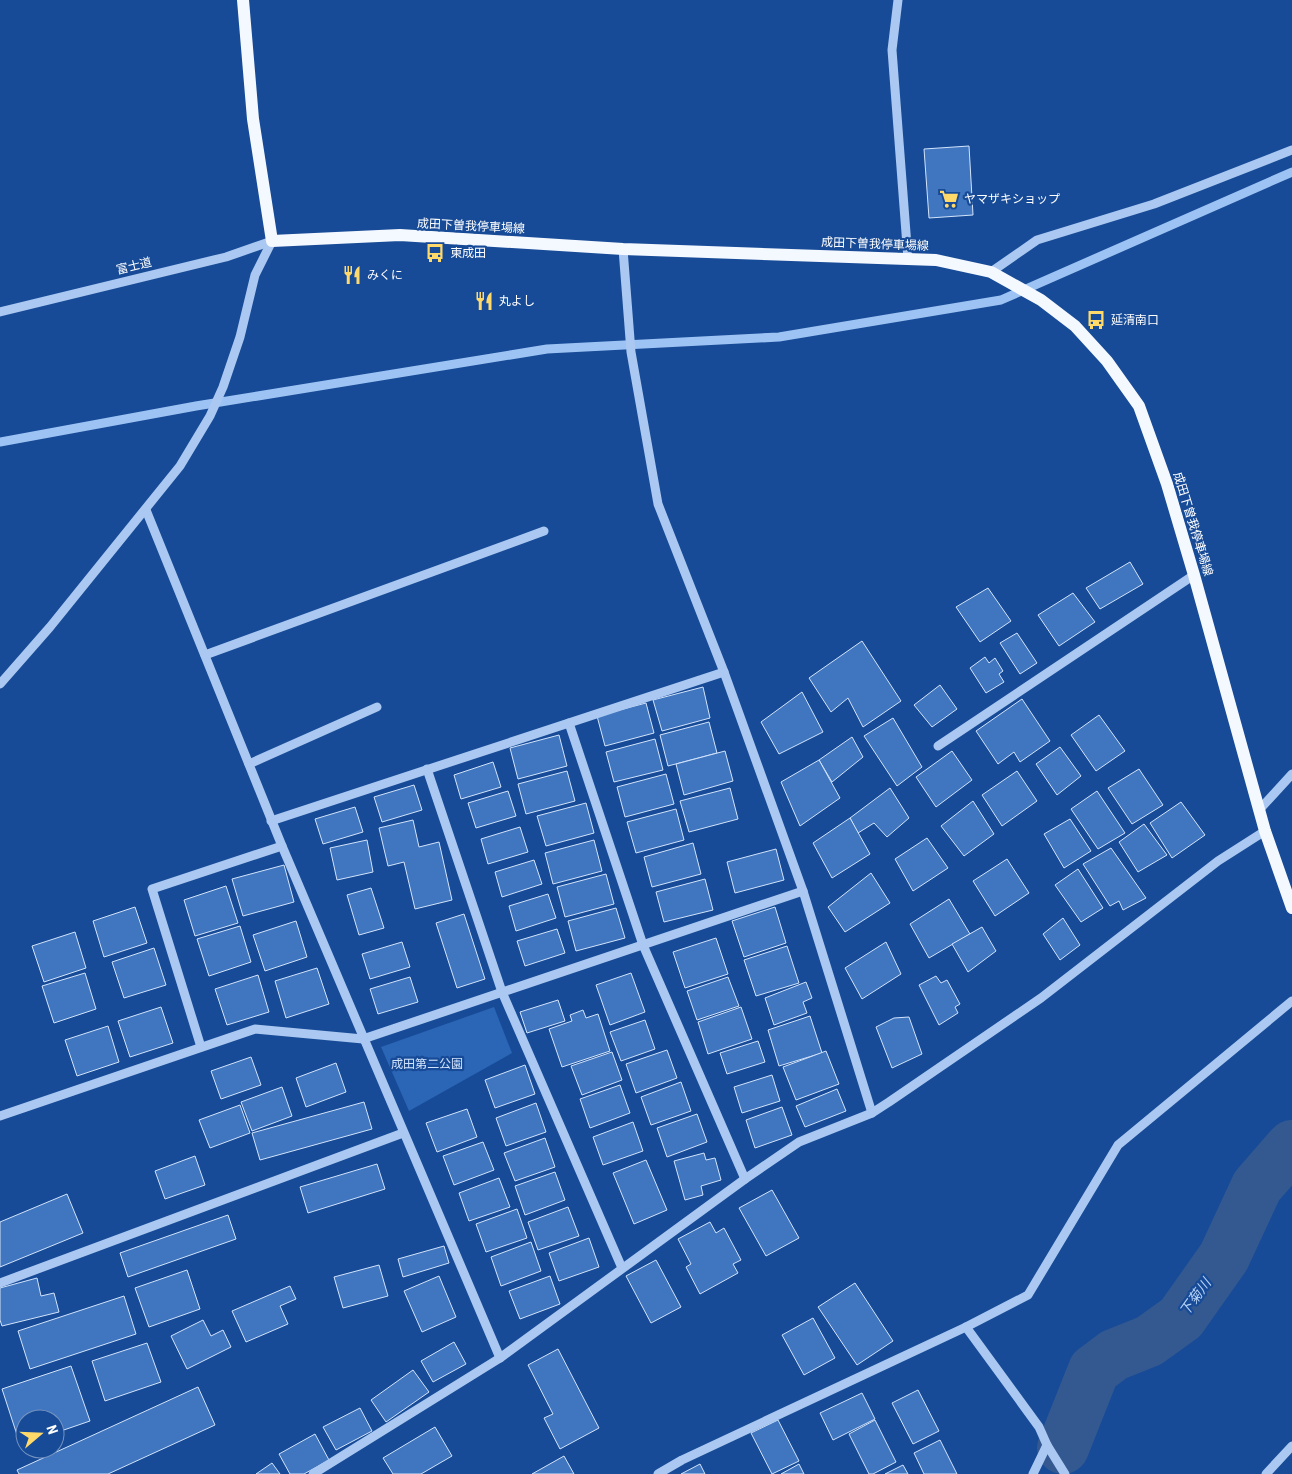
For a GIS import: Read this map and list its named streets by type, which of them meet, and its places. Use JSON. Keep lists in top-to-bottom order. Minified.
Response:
{"streets":{"main road":["成田下曽我停車場線"],"street":["富士道"]},"crossings":[["成田下曽我停車場線","富士道"]],"water":["下菊川"],"parks":["成田第二公園"],"places":{"supermarket":["ヤマザキショップ"],"bus stop":["東成田","延清南口"],"restaurant":["みくに","丸よし"]},"north":"right"}
